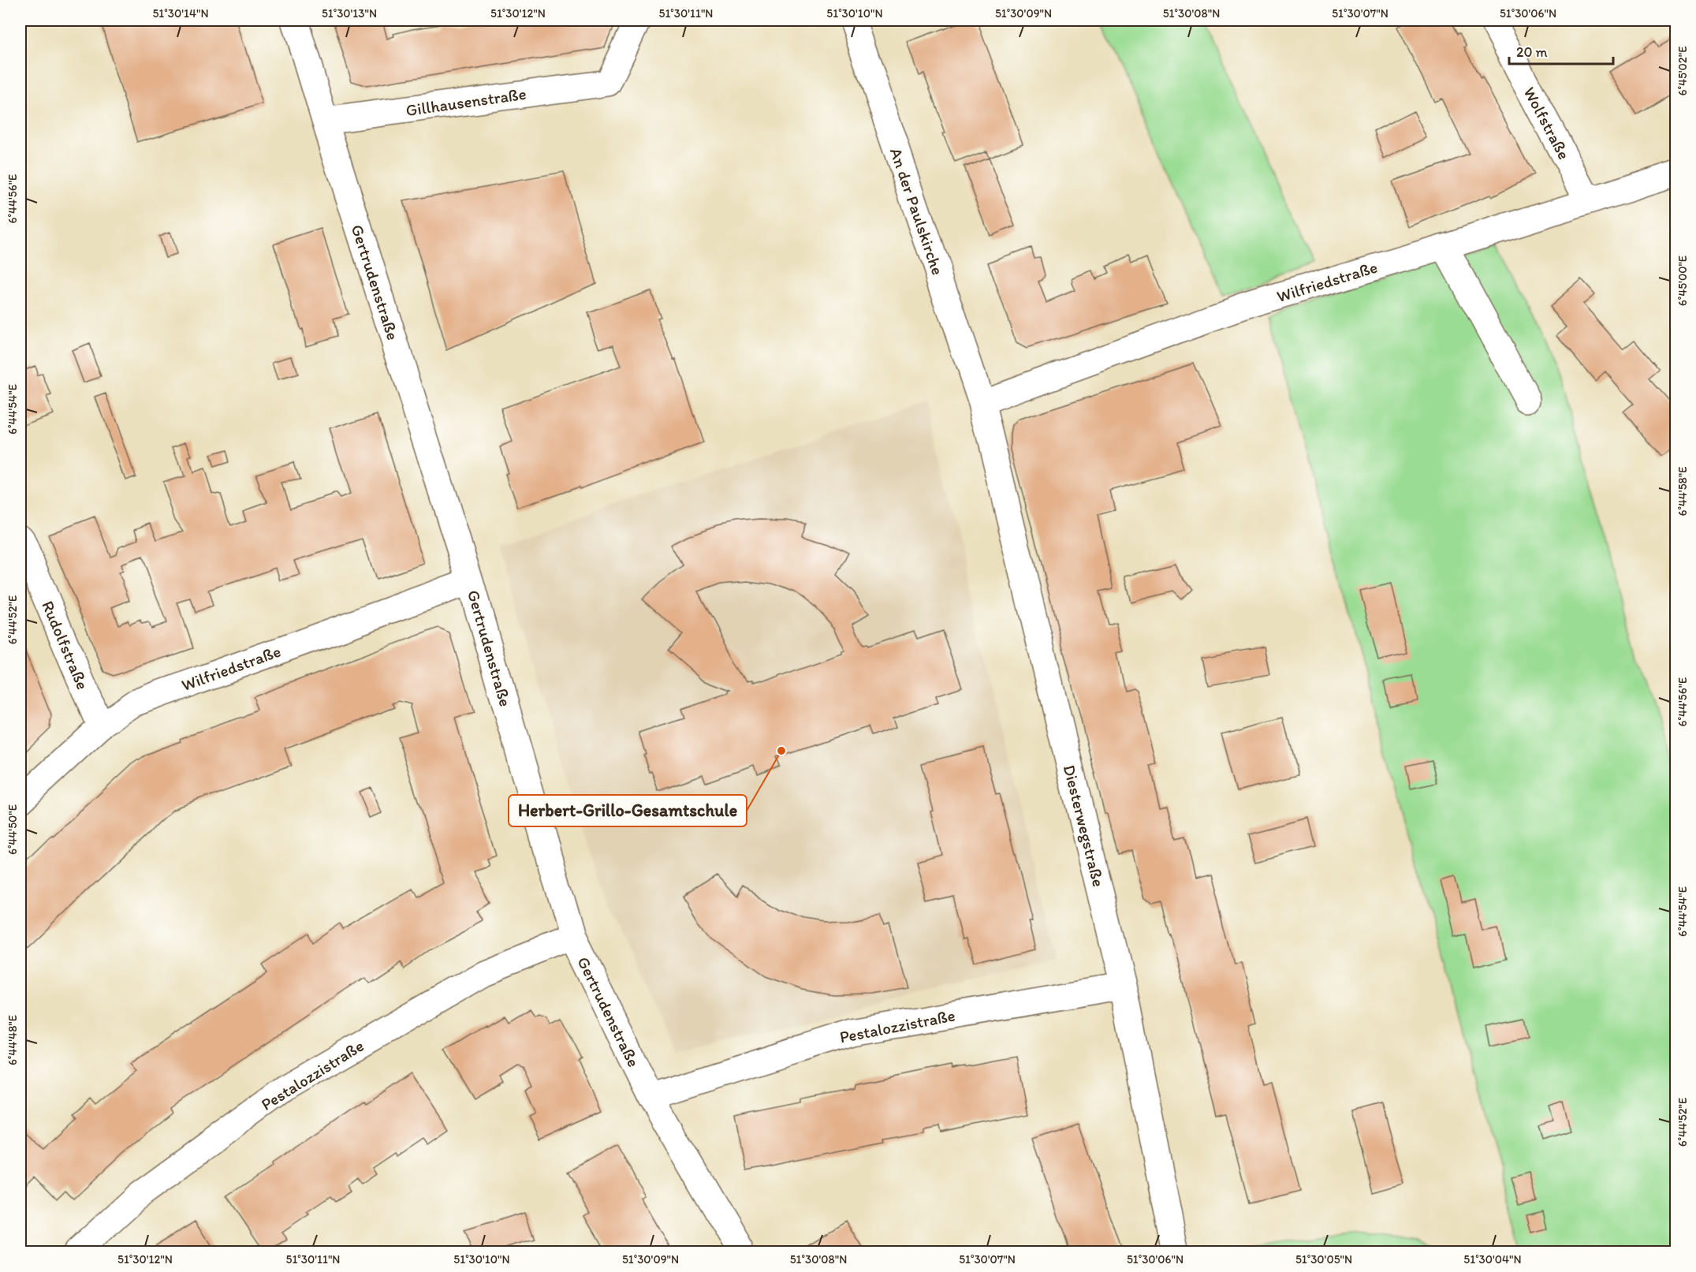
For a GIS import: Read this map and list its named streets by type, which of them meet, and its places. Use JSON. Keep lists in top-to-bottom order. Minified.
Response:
{"streets":{"street":["Gillhausenstraße","Wolfstraße","An der Paulskirche","Wilfriedstraße","Gertrudenstraße","Rudolfstraße","Diesterwegstraße","Pestalozzistraße"]},"crossings":[["Gillhausenstraße","Gertrudenstraße"],["Wolfstraße","Wilfriedstraße"],["An der Paulskirche","Wilfriedstraße"],["An der Paulskirche","Diesterwegstraße"],["Wilfriedstraße","Gertrudenstraße"],["Wilfriedstraße","Rudolfstraße"],["Wilfriedstraße","Diesterwegstraße"],["Gertrudenstraße","Pestalozzistraße"],["Diesterwegstraße","Pestalozzistraße"]],"places":["Herbert-Grillo-Gesamtschule"],"scale_bar":"20 m","coordinates":["51°30'14\"N","51°30'13\"N","51°30'12\"N","51°30'11\"N","51°30'10\"N","51°30'09\"N","51°30'08\"N","51°30'07\"N","51°30'06\"N","6°45'02\"E","6°44'56\"E","6°45'00\"E","6°44'54\"E","6°44'58\"E","6°44'52\"E","6°44'50\"E","6°44'48\"E","51°30'05\"N","51°30'04\"N"]}
